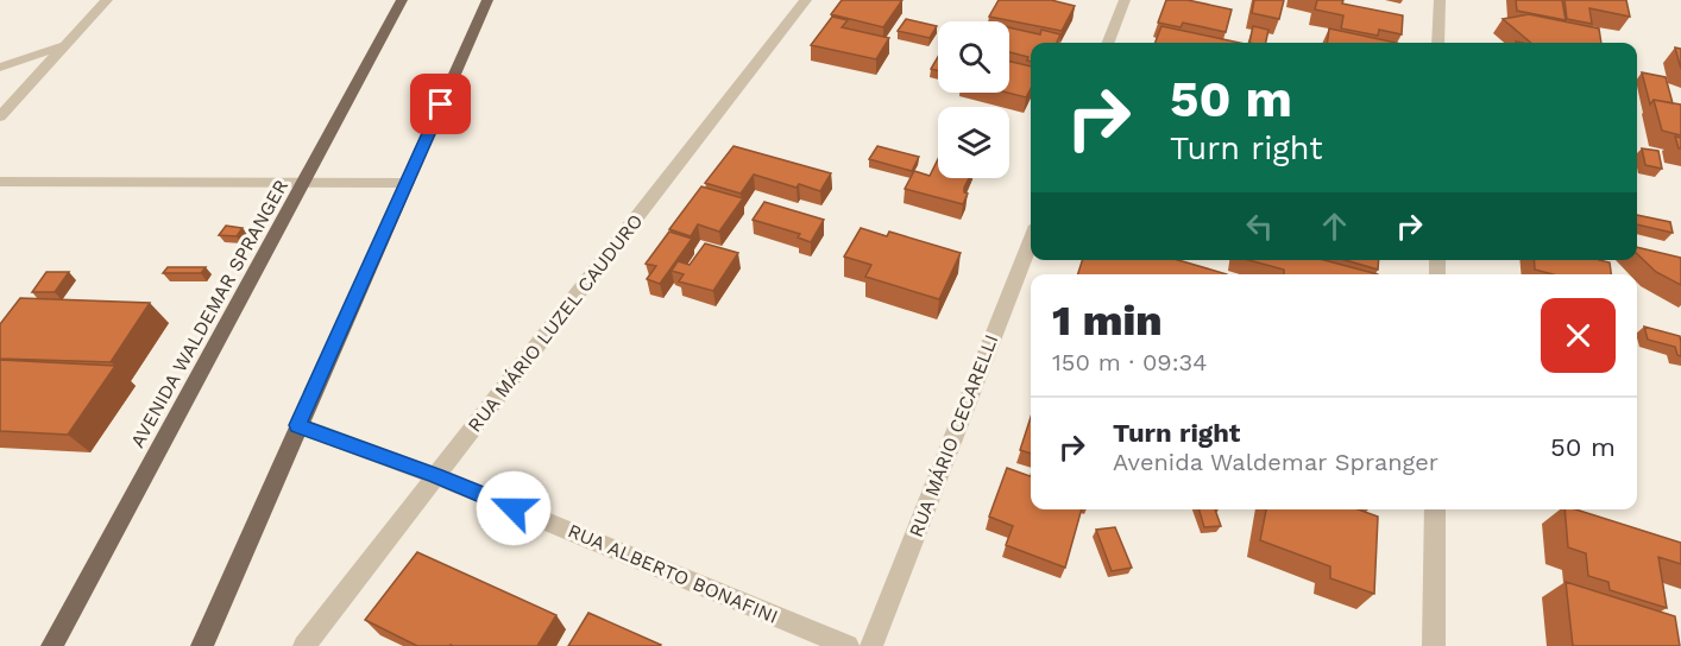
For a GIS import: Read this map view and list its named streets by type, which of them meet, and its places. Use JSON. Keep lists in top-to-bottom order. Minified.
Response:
{"streets":{"main road":["AVENIDA WALDEMAR SPRANGER"],"street":["RUA MÁRIO LUZEL CAUDURO","RUA MÁRIO CECARELLI","RUA ALBERTO BONAFINI"]},"crossings":[["RUA MÁRIO LUZEL CAUDURO","RUA ALBERTO BONAFINI"]],"page":{"turn":["50 m","Turn right"],"heading":["1 min","150 m · 09:34"],"list":[{"name":"Turn right","note":"Avenida Waldemar Spranger","value":"50 m"}]}}
